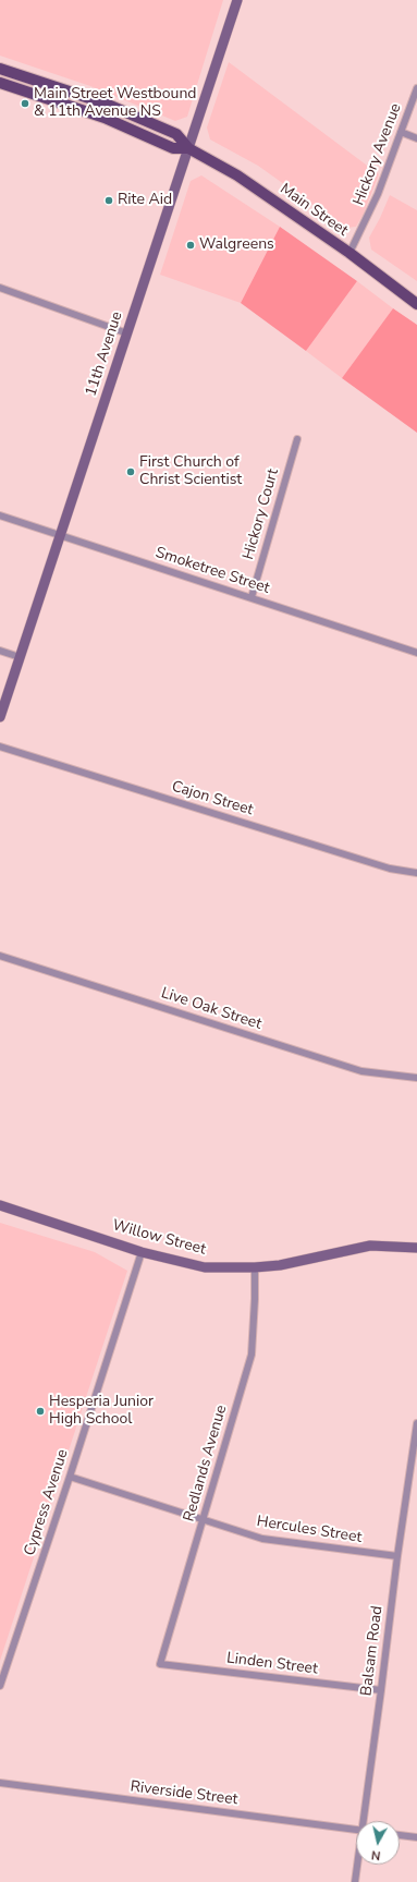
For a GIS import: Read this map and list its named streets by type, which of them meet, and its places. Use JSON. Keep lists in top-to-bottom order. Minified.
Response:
{"streets":{"main road":["Main Street","11th Avenue","Willow Street"],"street":["Hickory Avenue","Hickory Court","Smoketree Street","Cajon Street","Live Oak Street","Redlands Avenue","Cypress Avenue","Hercules Street","Balsam Road","Linden Street","Riverside Street"]},"crossings":[["Hickory Avenue","Main Street"],["Main Street","11th Avenue"],["11th Avenue","Smoketree Street"],["Hickory Court","Smoketree Street"],["Willow Street","Redlands Avenue"],["Willow Street","Cypress Avenue"],["Redlands Avenue","Hercules Street"],["Redlands Avenue","Linden Street"],["Cypress Avenue","Hercules Street"],["Hercules Street","Balsam Road"],["Balsam Road","Linden Street"]],"places":["Main Street Westbound & 11th Avenue NS","Rite Aid","Walgreens","First Church of Christ Scientist","Hesperia Junior High School"],"north":"bottom"}
